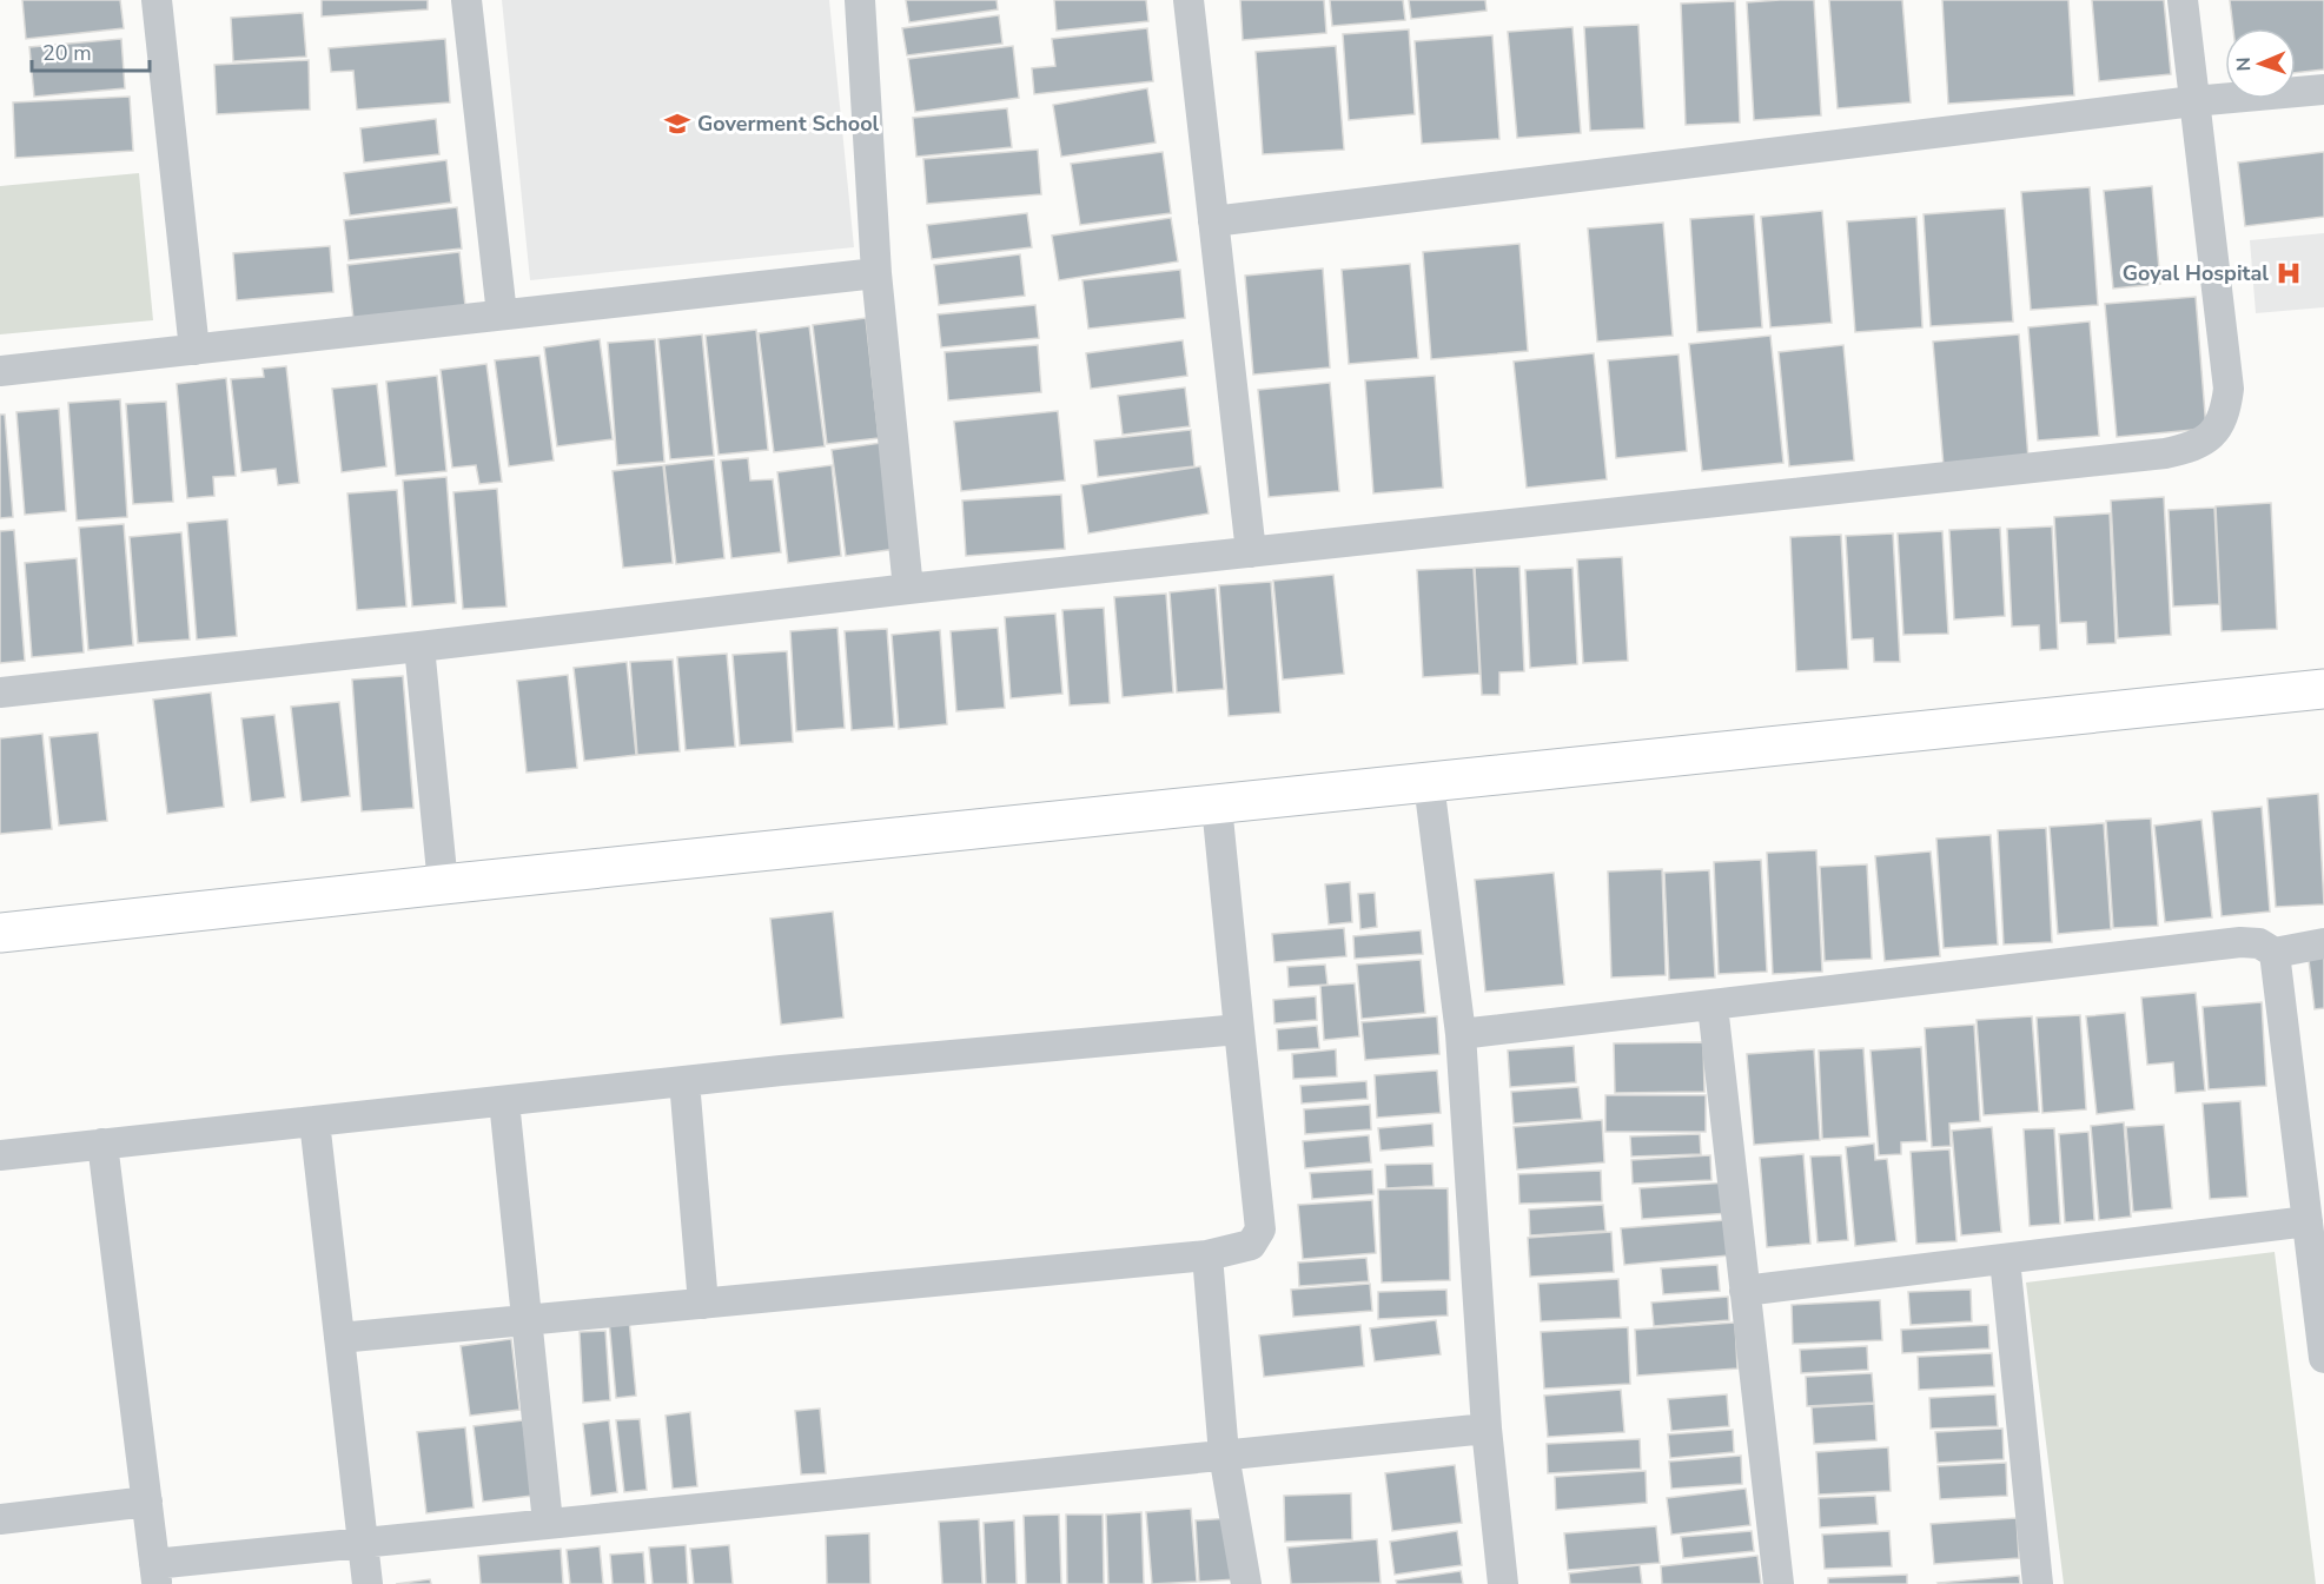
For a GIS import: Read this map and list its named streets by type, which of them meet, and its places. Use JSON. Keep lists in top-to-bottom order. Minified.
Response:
{"places":{"school or university":["Goverment School"],"hospital":["Goyal Hospital"]},"scale_bar":"20 m","north":"left"}
